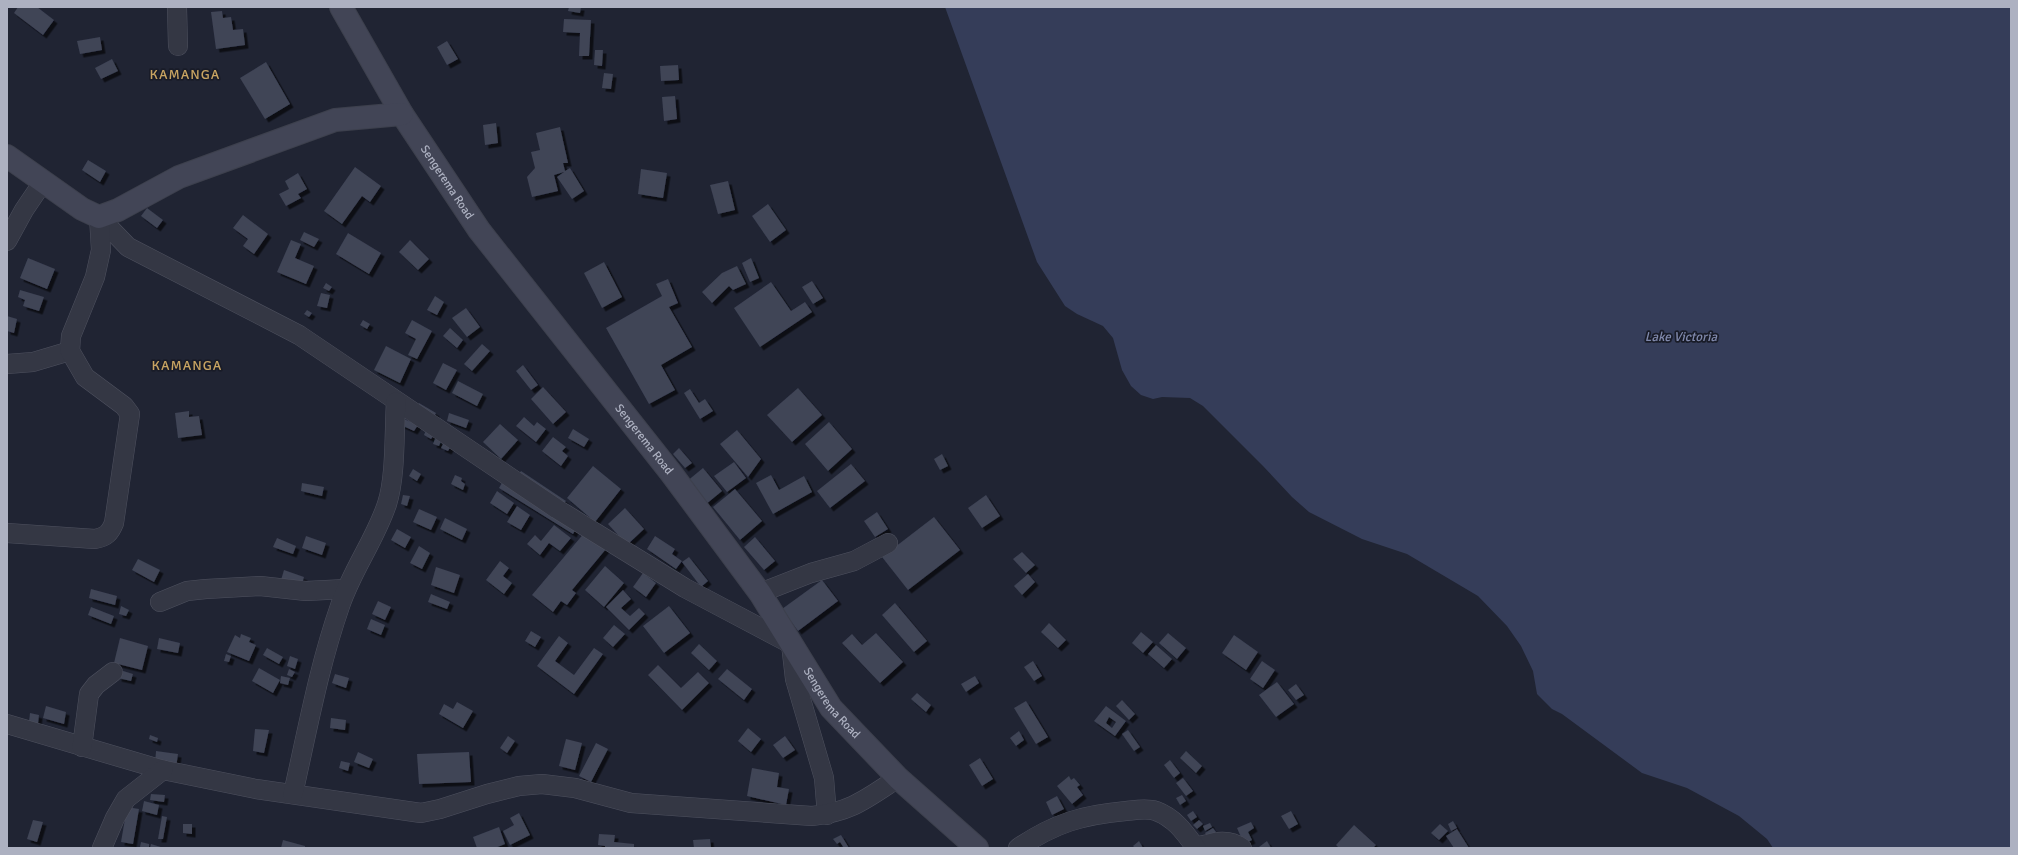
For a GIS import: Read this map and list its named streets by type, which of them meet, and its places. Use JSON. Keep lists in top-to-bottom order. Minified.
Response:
{"streets":{"main road":["Sengerema Road"]},"districts":["KAMANGA","KAMANGA"],"water":["Lake Victoria"]}
